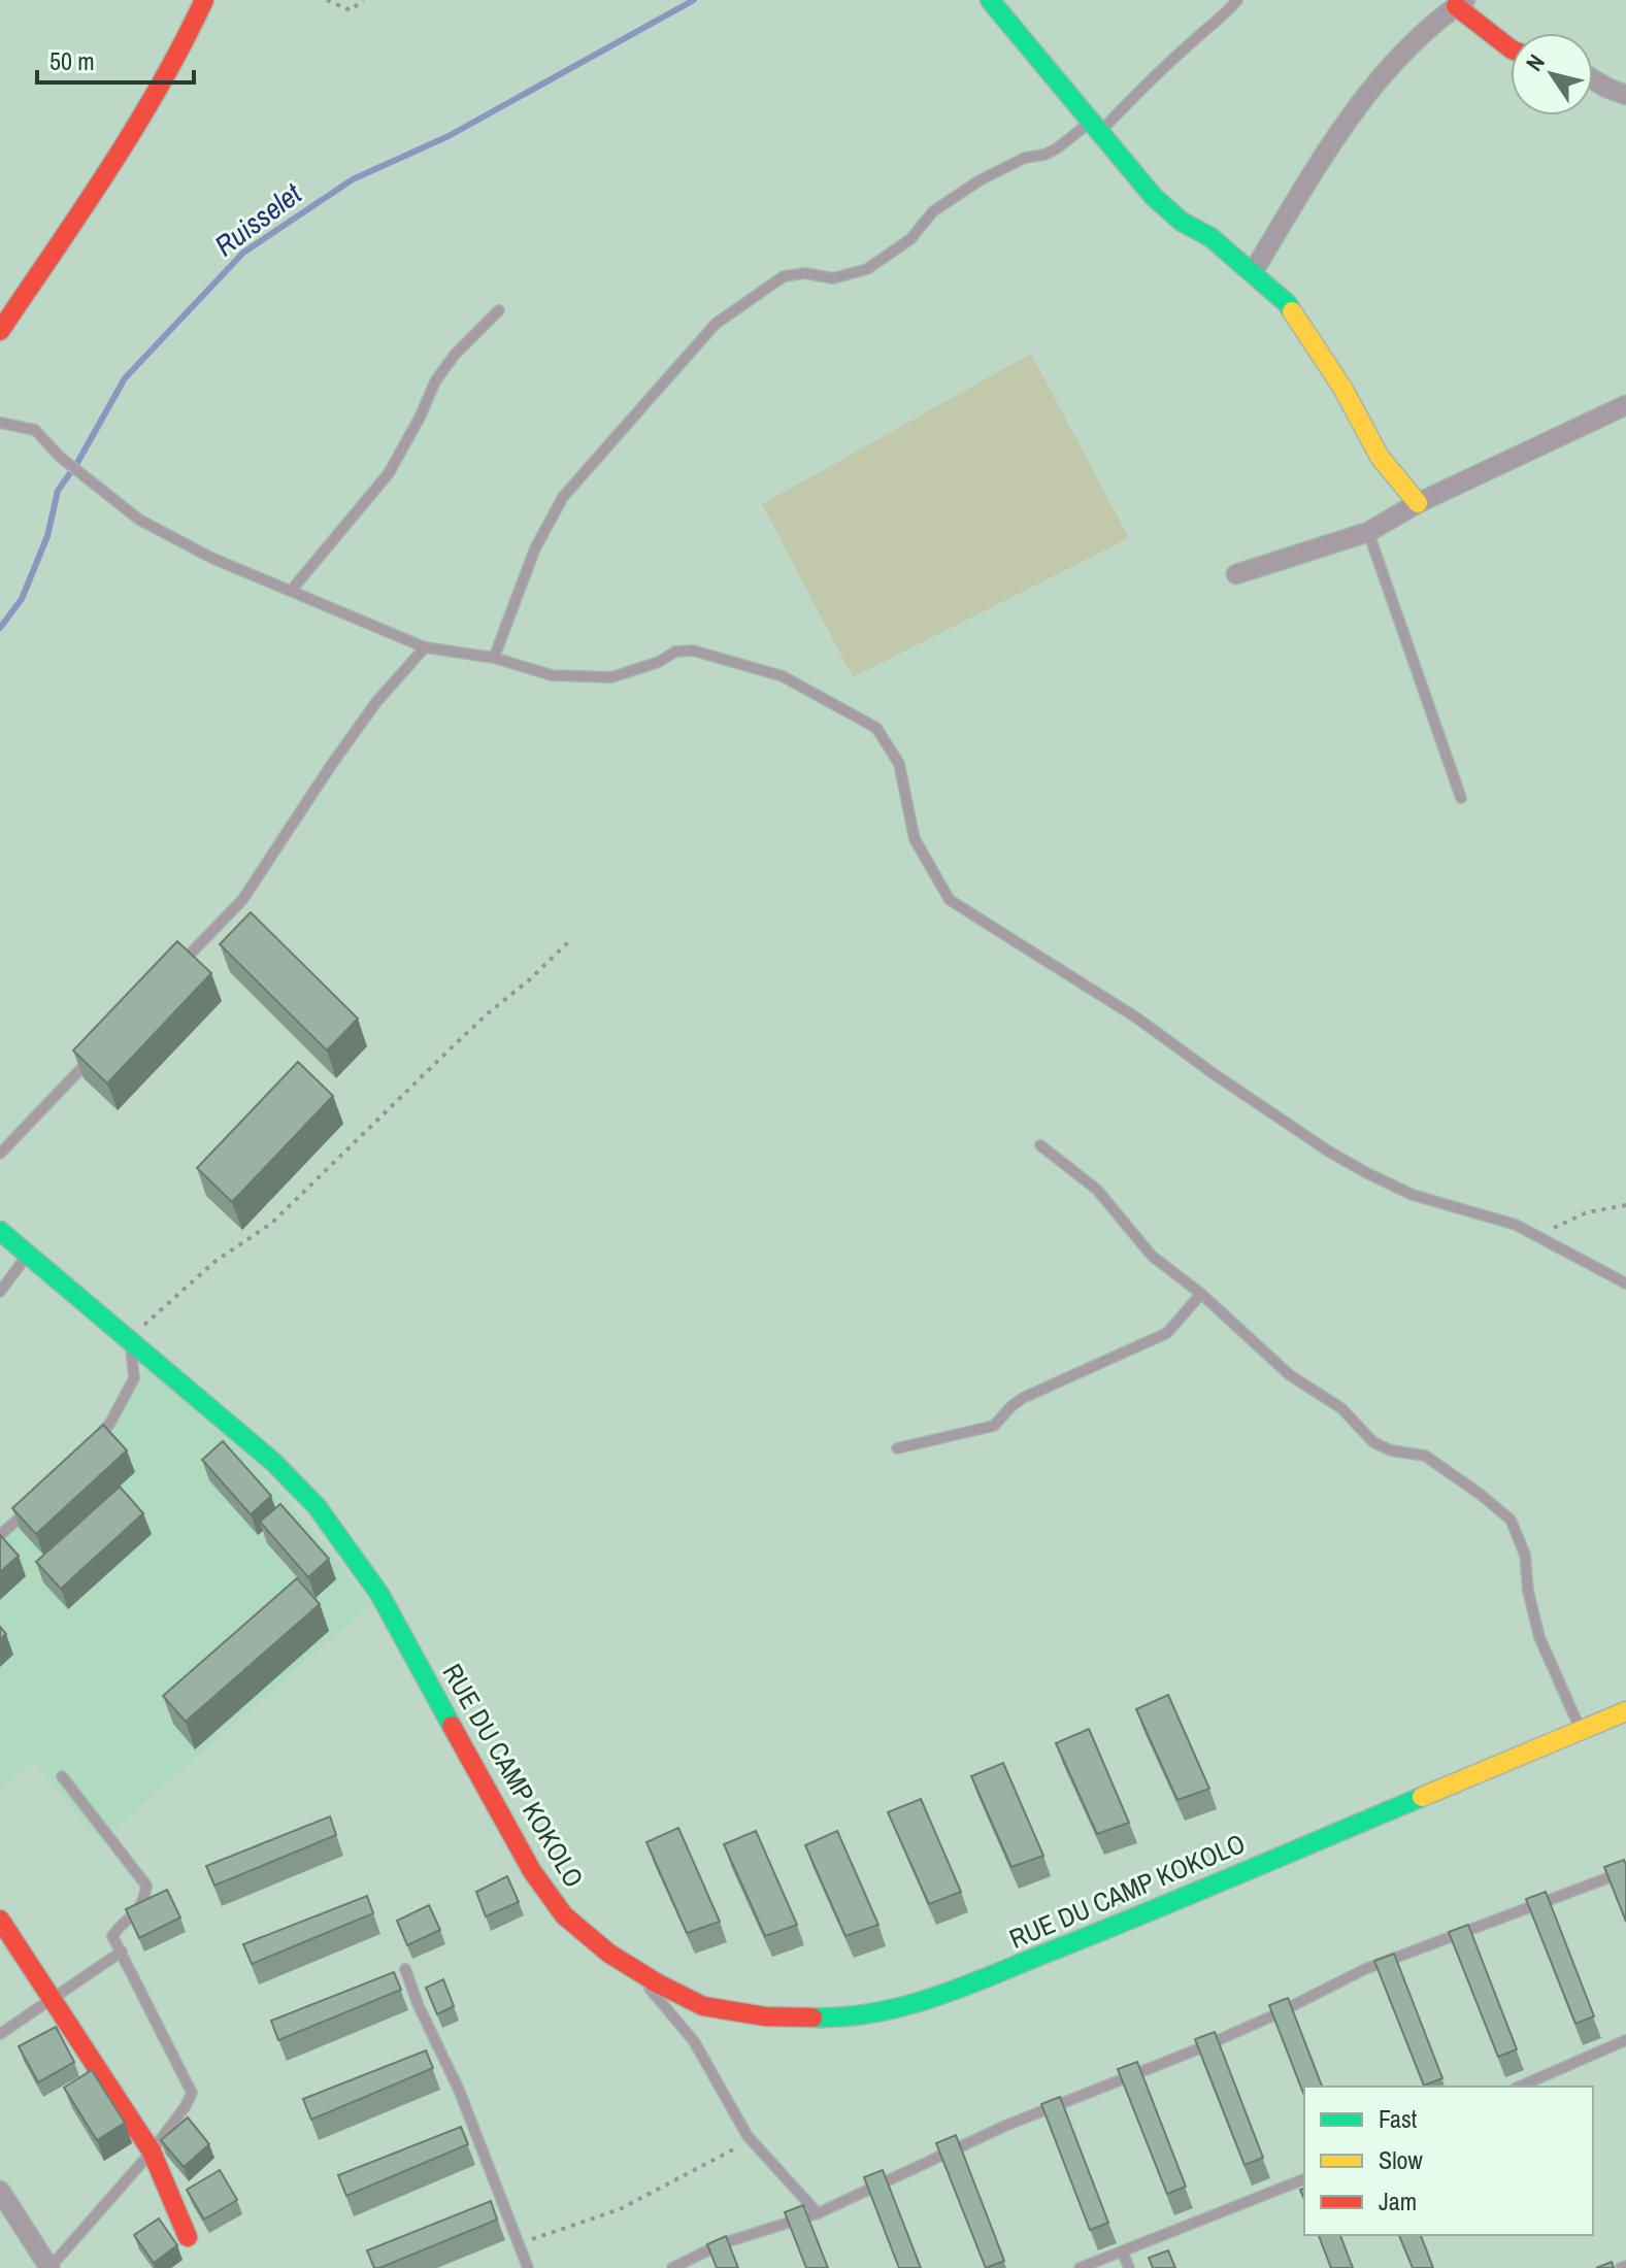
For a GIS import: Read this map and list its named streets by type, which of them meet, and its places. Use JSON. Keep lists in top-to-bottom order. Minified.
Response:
{"streets":{"street":["RUE DU CAMP KOKOLO"]},"water":["Ruisselet"],"legend":["Fast","Slow","Jam"],"scale_bar":"50 m","north":"top left"}
